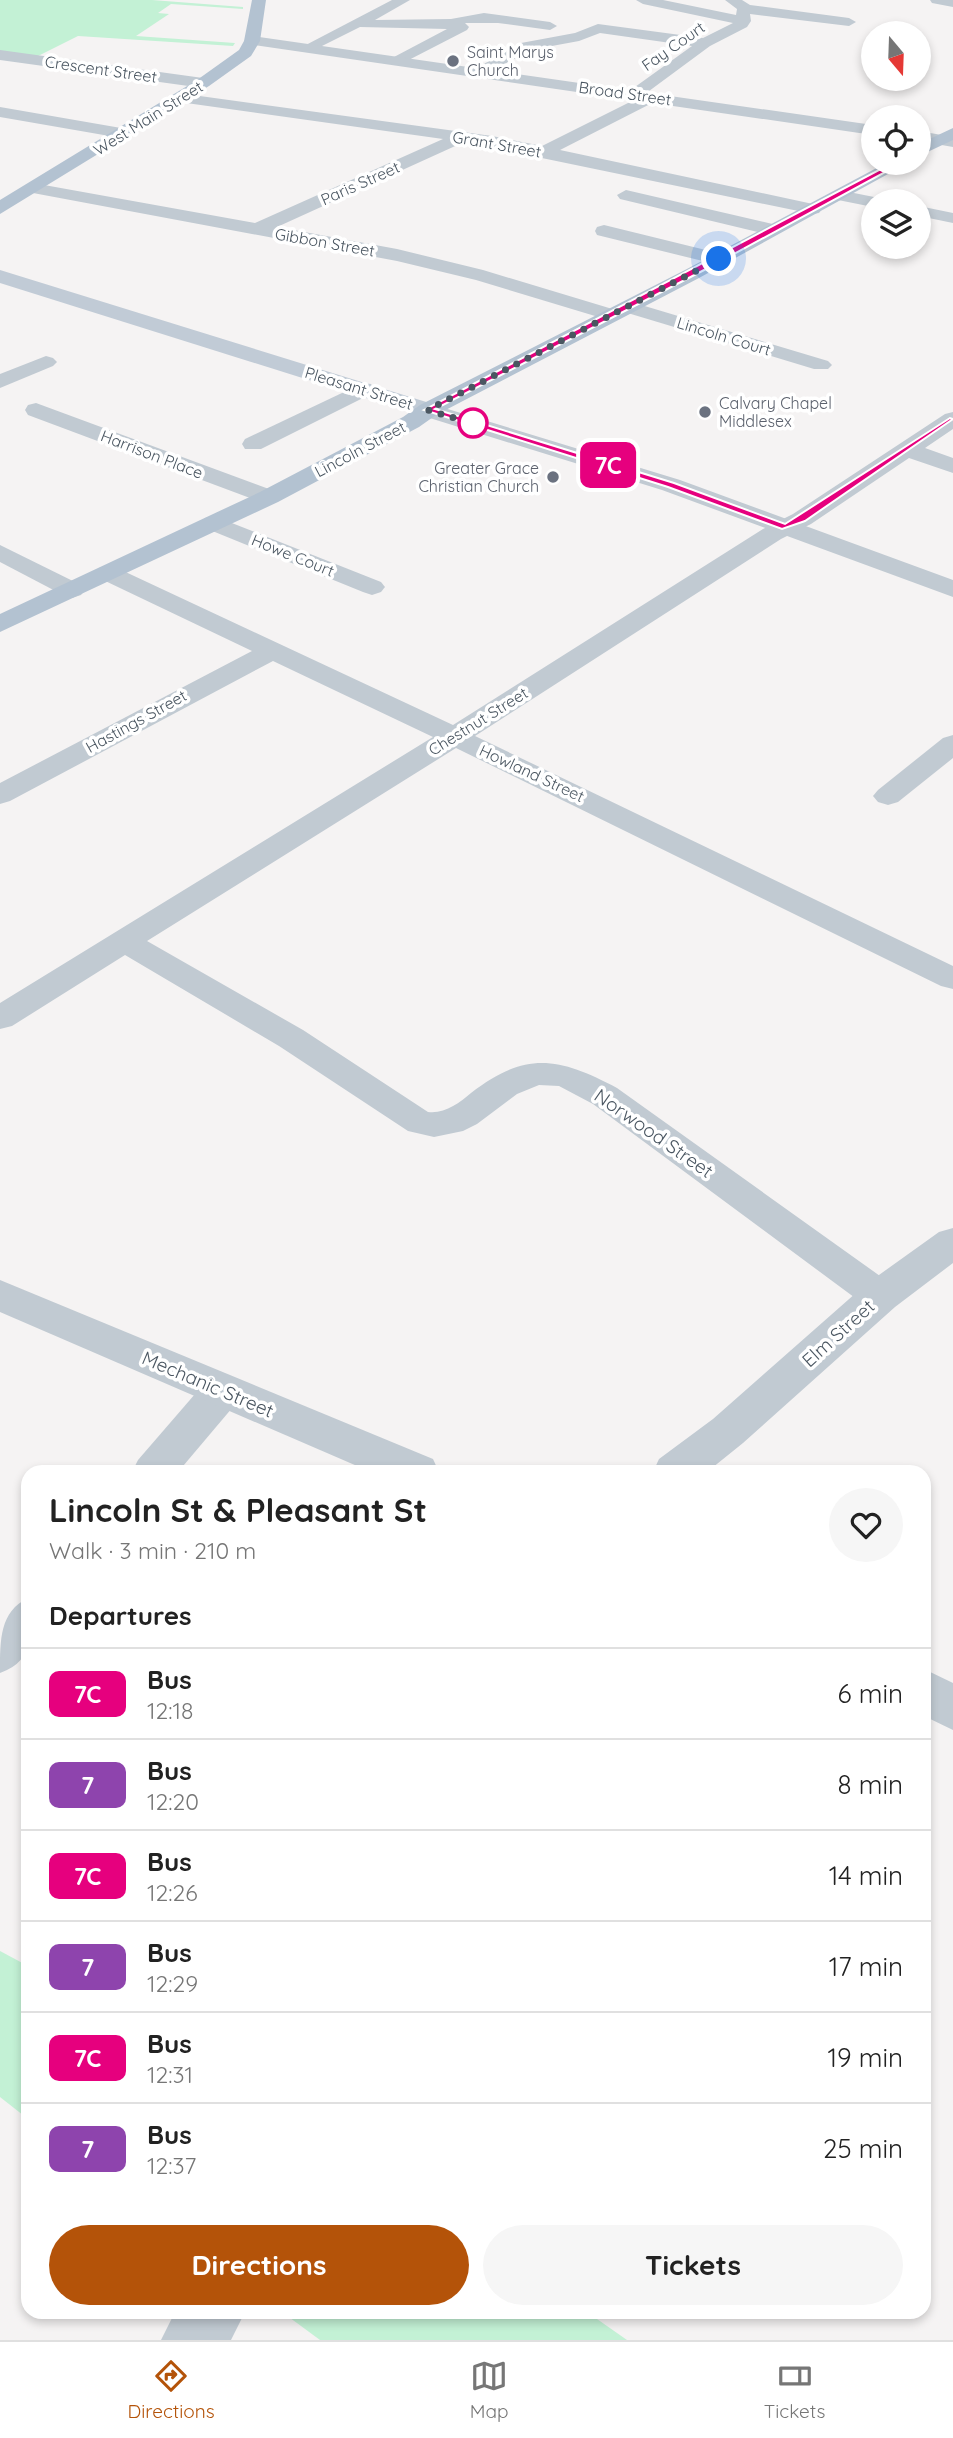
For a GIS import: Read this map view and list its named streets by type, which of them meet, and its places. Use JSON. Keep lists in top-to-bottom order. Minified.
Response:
{"streets":{"main road":["West Main Street","Pleasant Street","Lincoln Street"],"street":["Fay Court","Crescent Street","Broad Street","Grant Street","Paris Street","Gibbon Street","Lincoln Court","Harrison Place","Howe Court","Hastings Street","Chestnut Street","Howland Street","Norwood Street","Elm Street","Mechanic Street"]},"crossings":[["Fay Court","Broad Street"],["Crescent Street","West Main Street"],["Broad Street","West Main Street"],["West Main Street","Grant Street"],["West Main Street","Gibbon Street"],["Grant Street","Paris Street"],["Grant Street","Lincoln Street"],["Paris Street","Gibbon Street"],["Gibbon Street","Lincoln Court"],["Gibbon Street","Lincoln Street"],["Lincoln Court","Lincoln Street"],["Pleasant Street","Lincoln Street"],["Pleasant Street","Chestnut Street"],["Lincoln Street","Harrison Place"],["Lincoln Street","Howe Court"],["Lincoln Street","Howland Street"],["Hastings Street","Howland Street"],["Chestnut Street","Howland Street"],["Chestnut Street","Norwood Street"],["Norwood Street","Elm Street"]],"places":["Saint Marys Church","Calvary Chapel Middlesex","Greater Grace Christian Church"],"lines":["bus line 7C"],"north":"bottom","page":{"on_map":"7C","heading":[["Lincoln St & Pleasant St","Walk · 3 min · 210 m"],"Departures"],"list":[{"mark":"7C","name":"Bus","note":"12:18","value":"6 min"},{"mark":"7","name":"Bus","note":"12:20","value":"8 min"},{"mark":"7C","name":"Bus","note":"12:26","value":"14 min"},{"mark":"7","name":"Bus","note":"12:29","value":"17 min"},{"mark":"7C","name":"Bus","note":"12:31","value":"19 min"},{"mark":"7","name":"Bus","note":"12:37","value":"25 min"}],"buttons":["Directions","Tickets"],"tabs":["Directions","Map","Tickets"]}}
